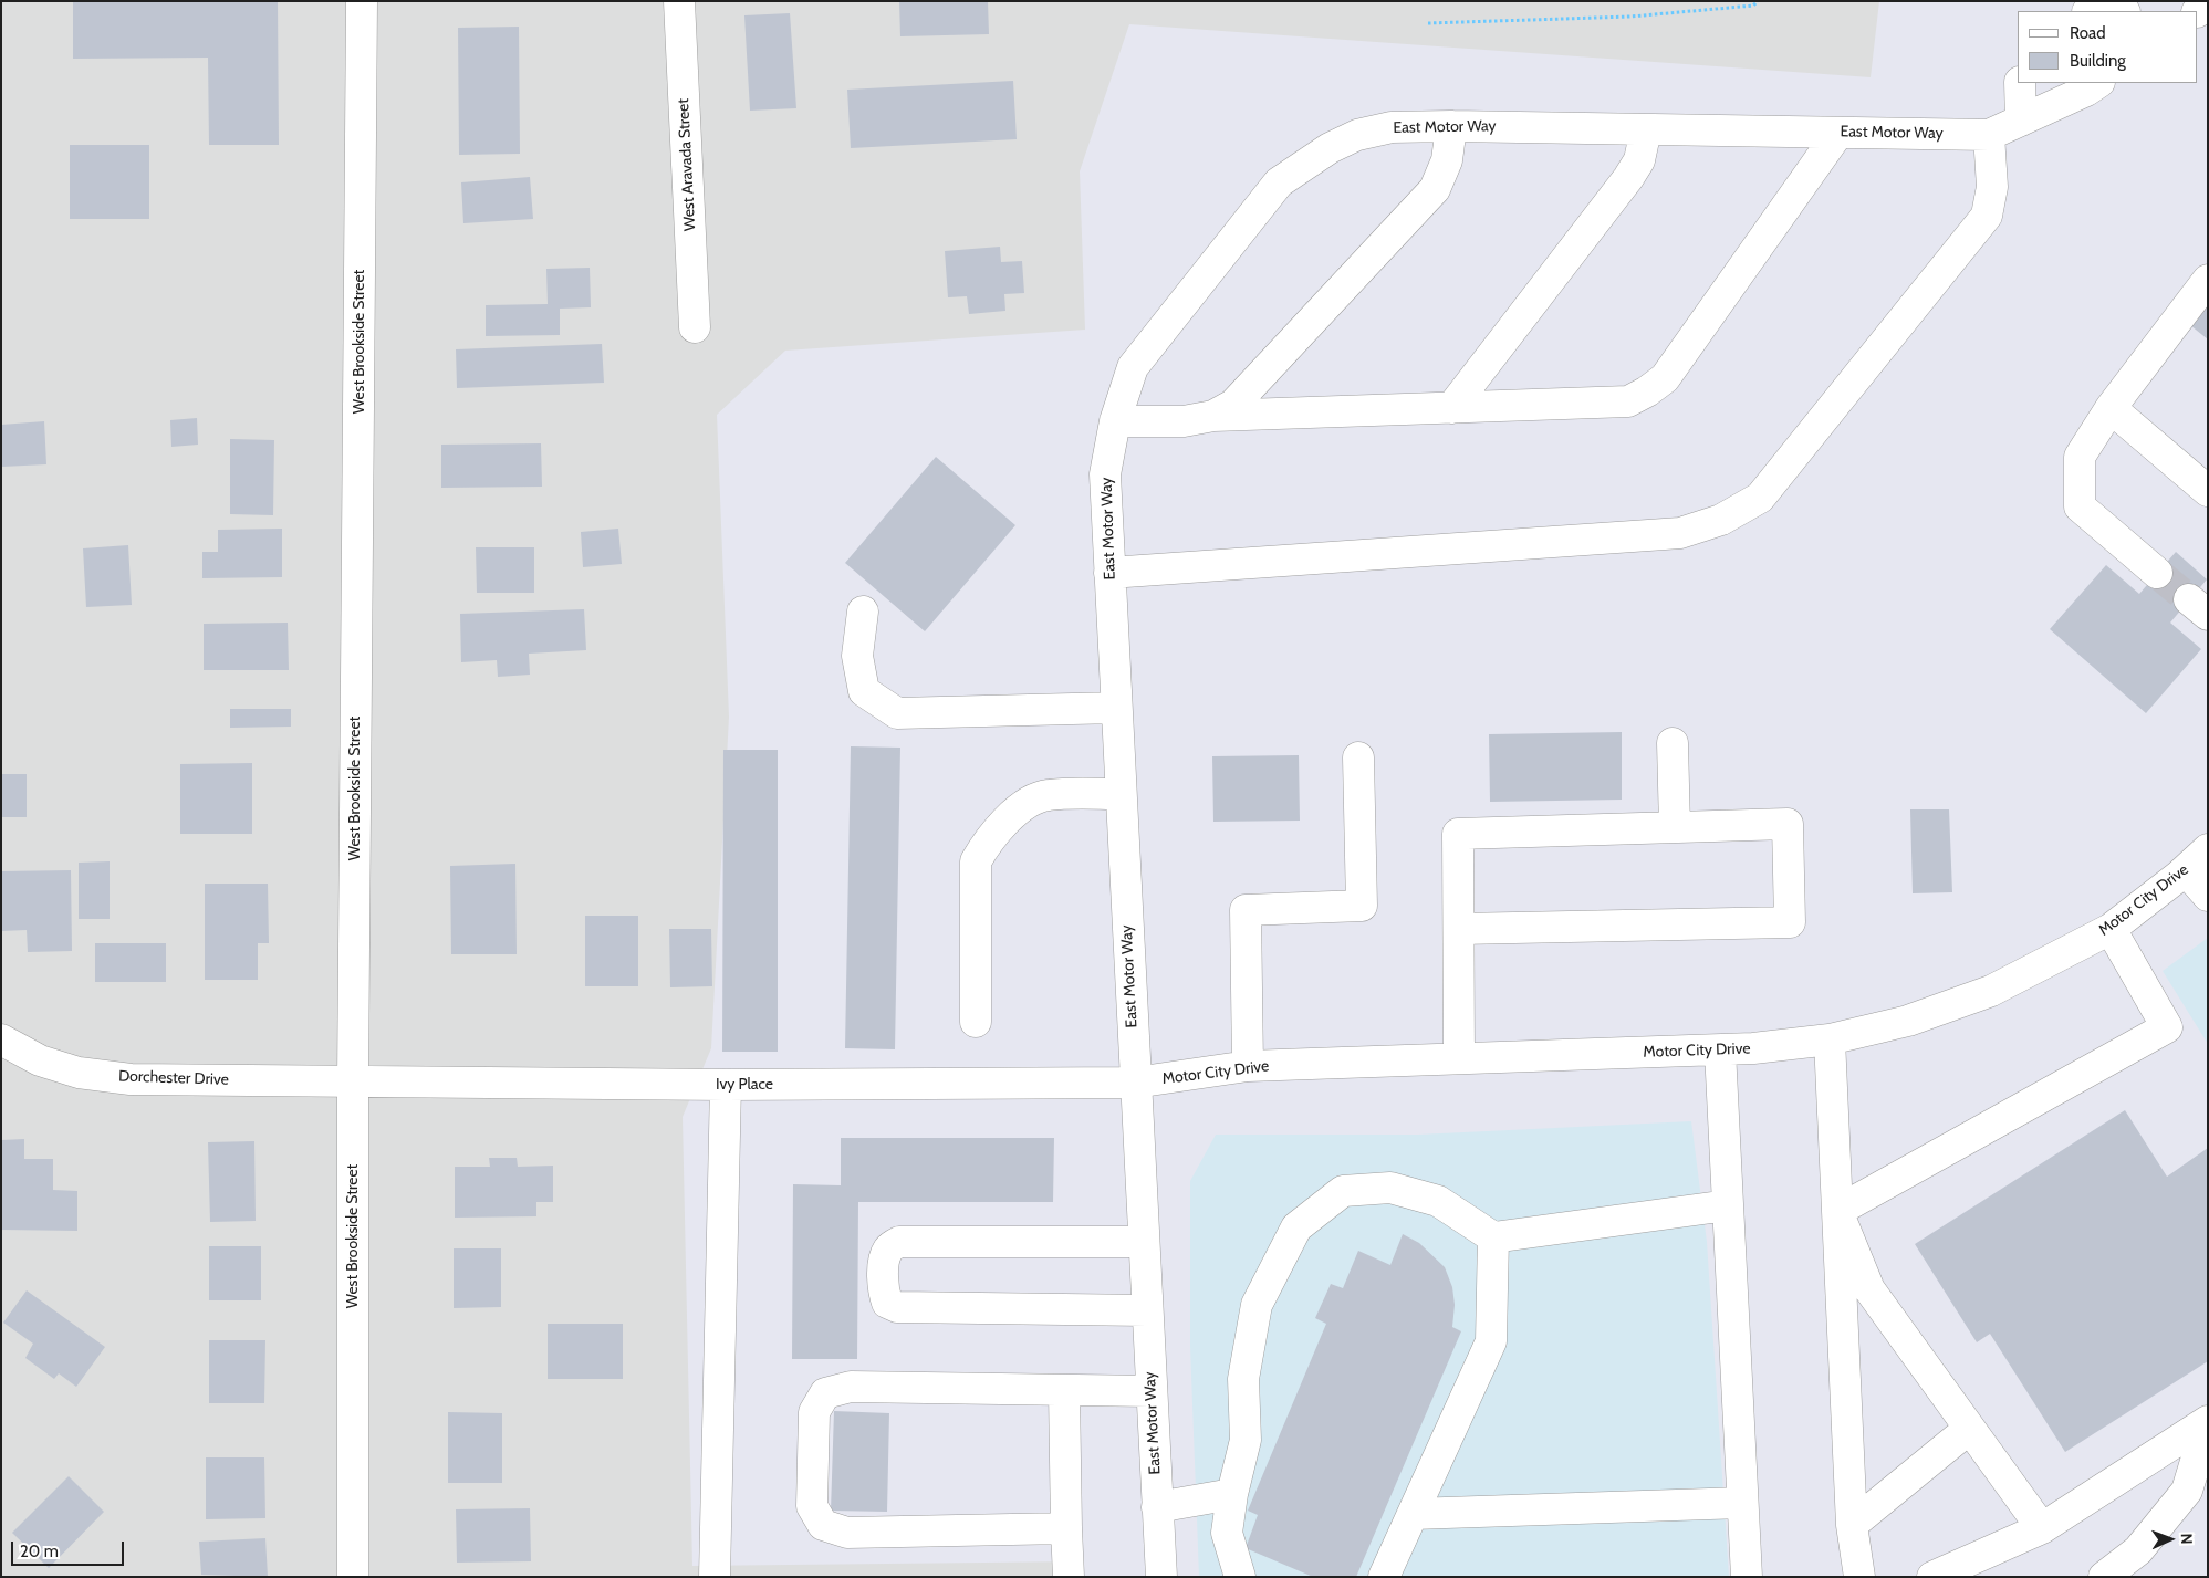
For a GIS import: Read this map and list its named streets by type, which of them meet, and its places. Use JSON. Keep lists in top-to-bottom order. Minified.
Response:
{"streets":{"street":["East Motor Way","West Aravada Street","West Brookside Street","Motor City Drive","Dorchester Drive","Ivy Place"]},"crossings":[["East Motor Way","Motor City Drive"],["East Motor Way","Ivy Place"],["West Brookside Street","Dorchester Drive"],["West Brookside Street","Ivy Place"],["Motor City Drive","Ivy Place"],["Dorchester Drive","Ivy Place"]],"legend":["Road","Building"],"scale_bar":"20 m","north":"right"}
